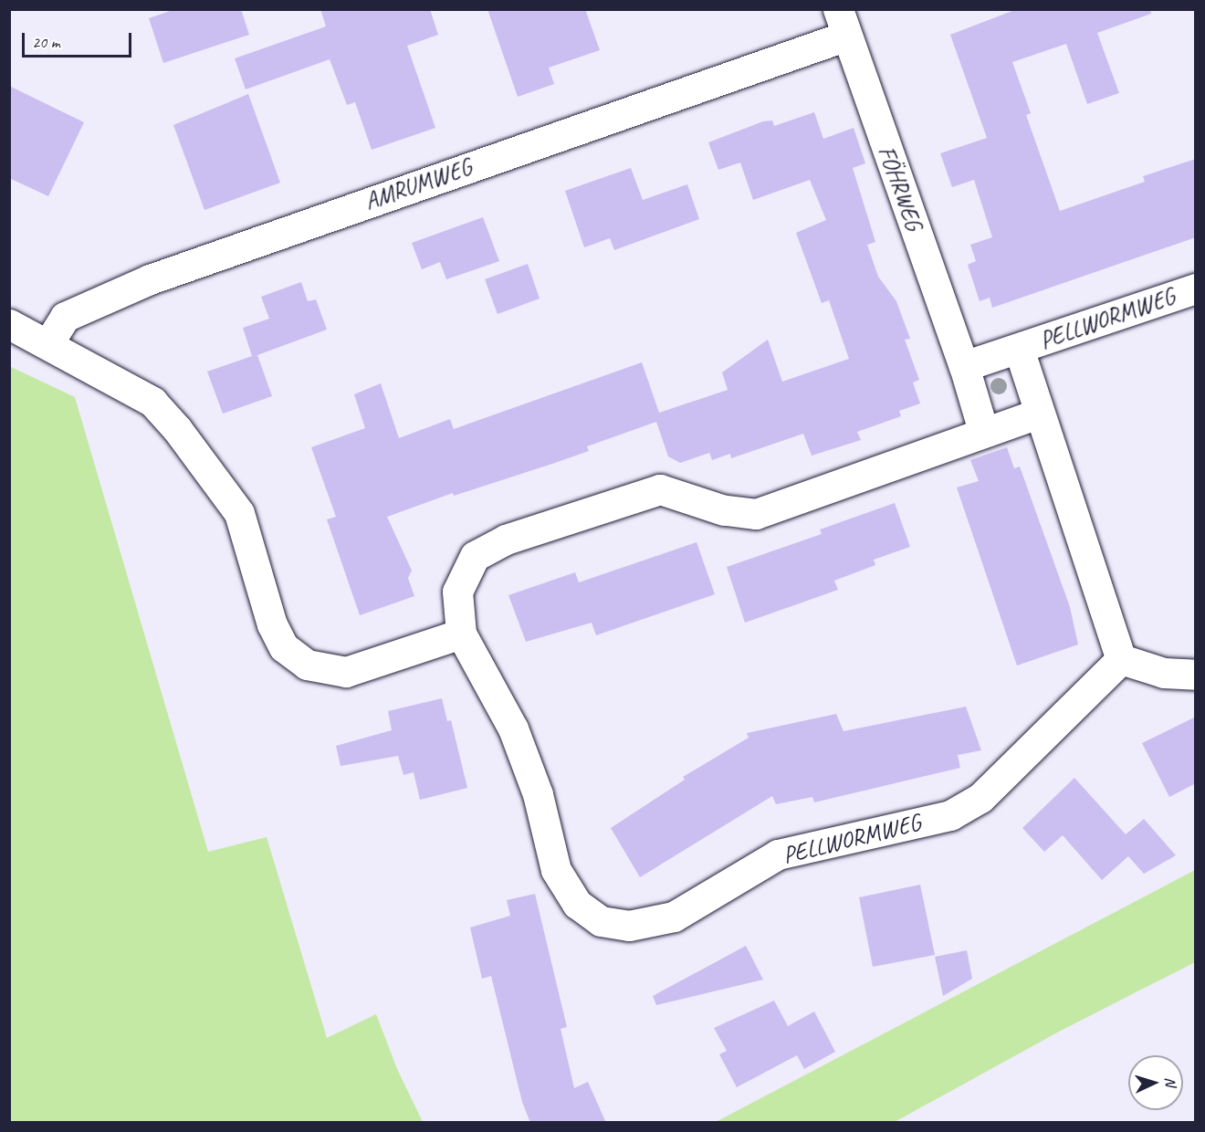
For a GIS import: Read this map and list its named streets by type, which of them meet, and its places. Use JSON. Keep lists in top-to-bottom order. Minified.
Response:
{"streets":{"street":["AMRUMWEG","FÖHRWEG","PELLWORMWEG"]},"crossings":[["AMRUMWEG","FÖHRWEG"],["FÖHRWEG","PELLWORMWEG"]],"scale_bar":"20 m","north":"right"}
